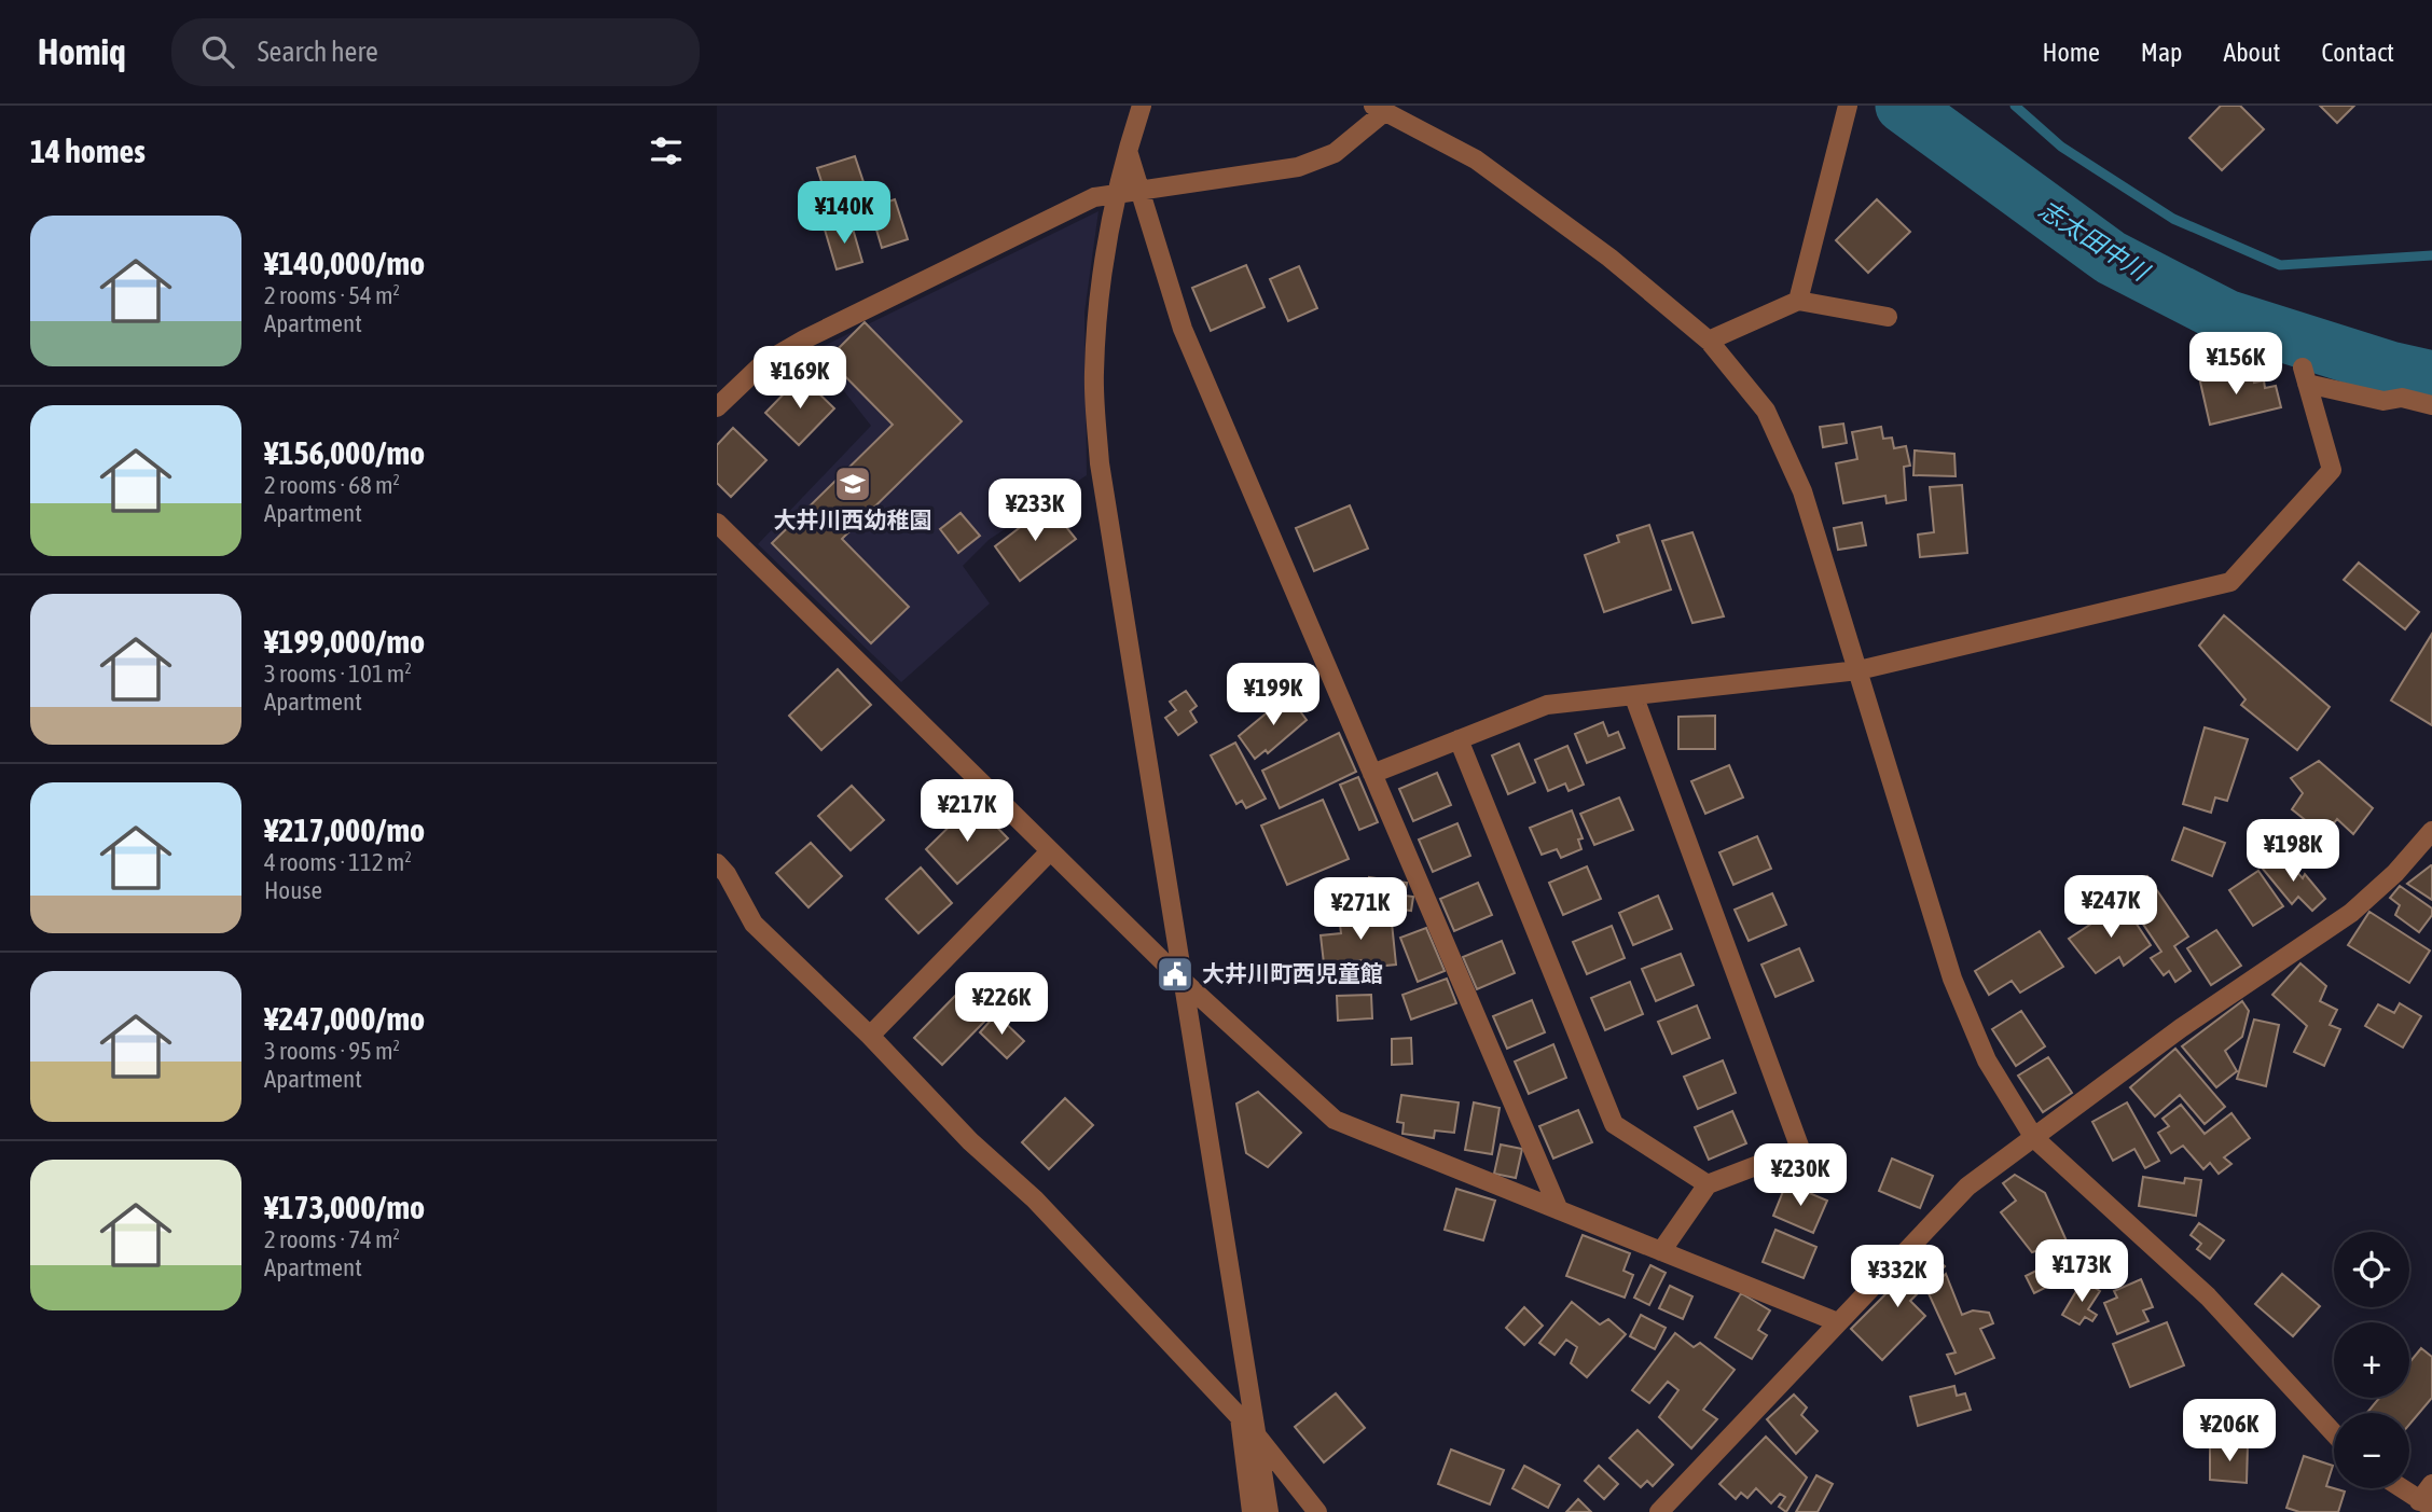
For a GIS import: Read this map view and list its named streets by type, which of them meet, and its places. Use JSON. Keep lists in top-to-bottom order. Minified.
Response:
{"water":["志太田中川"],"places":{"school or university":["大井川西幼稚園"],"public building":["大井川町西児童館"]},"page":{"header":"Homiq","search":"Search here","nav":["Home","Map","About","Contact"],"heading":"14 homes","price":["¥140K","¥156K","¥169K","¥233K","¥199K","¥217K","¥198K","¥247K","¥271K","¥226K","¥230K","¥173K","¥332K","¥206K"],"list":[{"name":"¥140,000/mo","note":"2 rooms · 54 m² · Apartment"},{"name":"¥156,000/mo","note":"2 rooms · 68 m² · Apartment"},{"name":"¥199,000/mo","note":"3 rooms · 101 m² · Apartment"},{"name":"¥217,000/mo","note":"4 rooms · 112 m² · House"},{"name":"¥247,000/mo","note":"3 rooms · 95 m² · Apartment"},{"name":"¥173,000/mo","note":"2 rooms · 74 m² · Apartment"}],"map_buttons":["+","−"]}}
